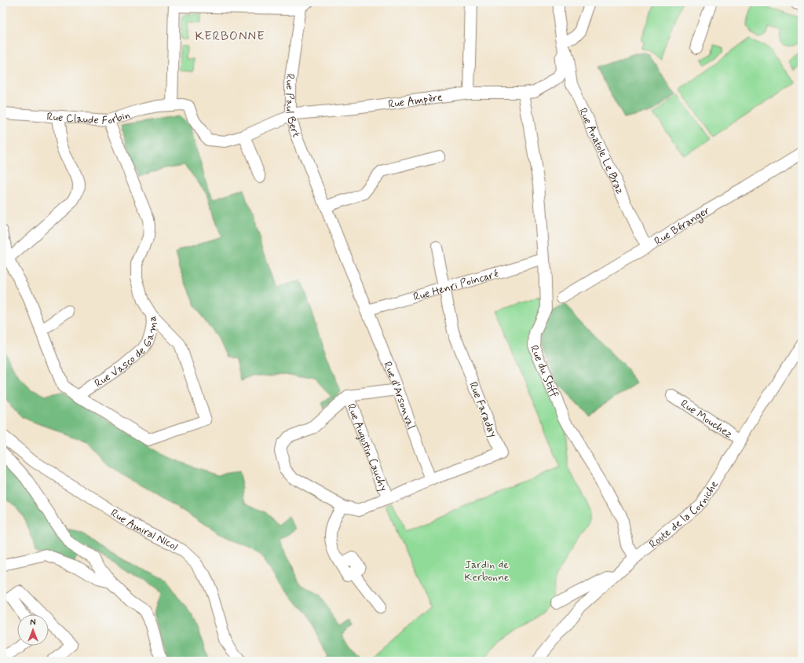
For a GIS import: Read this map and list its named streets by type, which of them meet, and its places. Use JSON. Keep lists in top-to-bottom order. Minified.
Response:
{"streets":{"street":["Rue Ampère","Rue Paul Bert","Rue Claude Forbin","Rue Anatole Le Braz","Rue Béranger","Rue Henri Poincaré","Rue Vasco de Gama","Rue du Stiff","Rue d'Arsonval","Rue Faraday","Rue Mouchez","Rue Augustin Cauchy","Route de la Corniche","Rue Amiral Nicol"]},"crossings":[["Rue Ampère","Rue Paul Bert"],["Rue Ampère","Rue Claude Forbin"],["Rue Ampère","Rue Anatole Le Braz"],["Rue Ampère","Rue du Stiff"],["Rue Paul Bert","Rue Henri Poincaré"],["Rue Paul Bert","Rue d'Arsonval"],["Rue Claude Forbin","Rue Vasco de Gama"],["Rue Anatole Le Braz","Rue Béranger"],["Rue Henri Poincaré","Rue du Stiff"],["Rue Henri Poincaré","Rue d'Arsonval"],["Rue Henri Poincaré","Rue Faraday"],["Rue du Stiff","Route de la Corniche"],["Rue d'Arsonval","Rue Faraday"],["Rue Faraday","Rue Augustin Cauchy"],["Rue Mouchez","Route de la Corniche"]],"districts":["KERBONNE"],"parks":["Jardin de Kerbonne"],"north":"top"}
